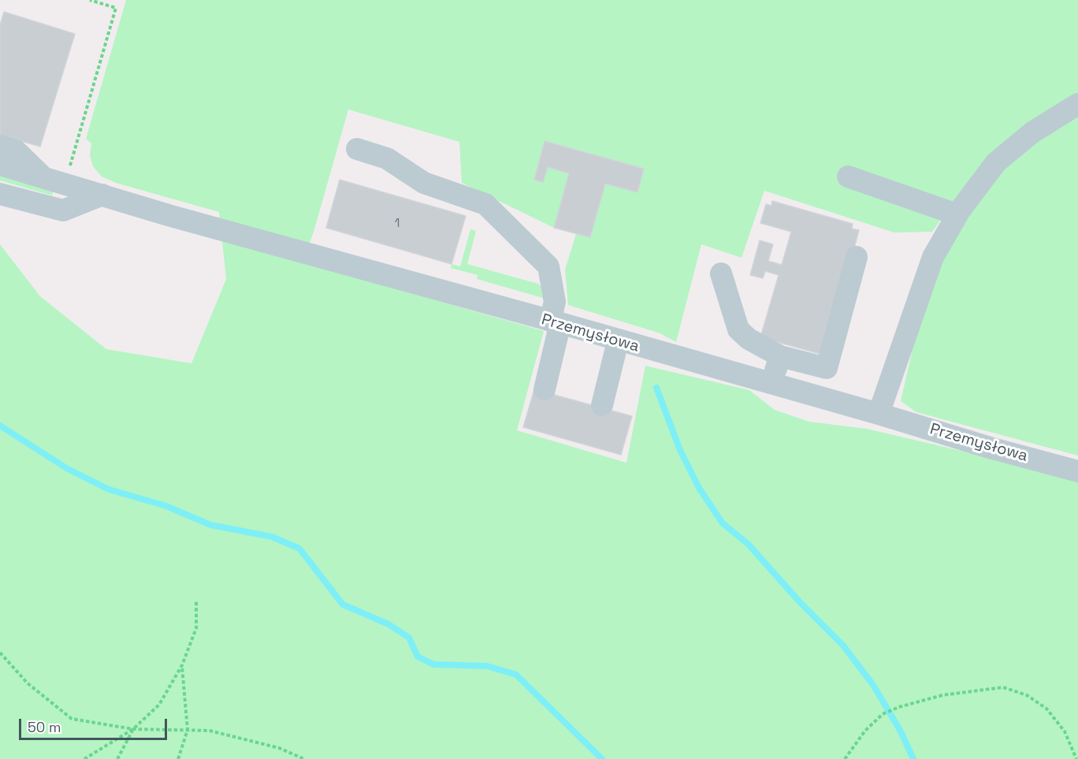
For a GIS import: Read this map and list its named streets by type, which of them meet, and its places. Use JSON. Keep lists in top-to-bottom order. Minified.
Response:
{"streets":{"lane":["Przemysłowa"]},"house_numbers":["1"],"scale_bar":"50 m"}
